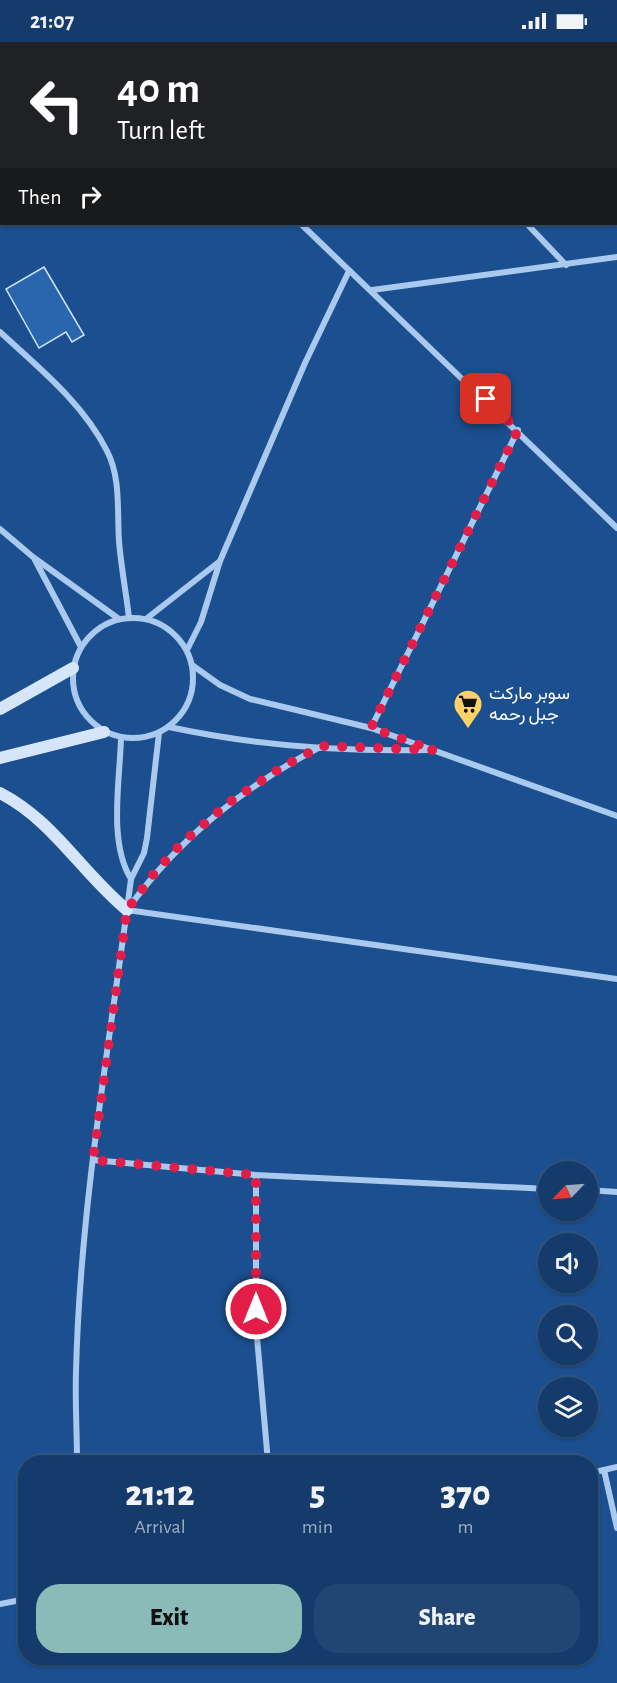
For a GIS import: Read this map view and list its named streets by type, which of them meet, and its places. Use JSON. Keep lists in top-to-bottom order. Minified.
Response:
{"places":{"supermarket":["سوبر ماركت جبل رحمه"]},"north":"bottom left","page":{"status":"21:07","turn":["40 m","Turn left"],"then":"Then","eta":["21:12","Arrival","5","min","370","m"],"buttons":["Exit","Share"]}}
